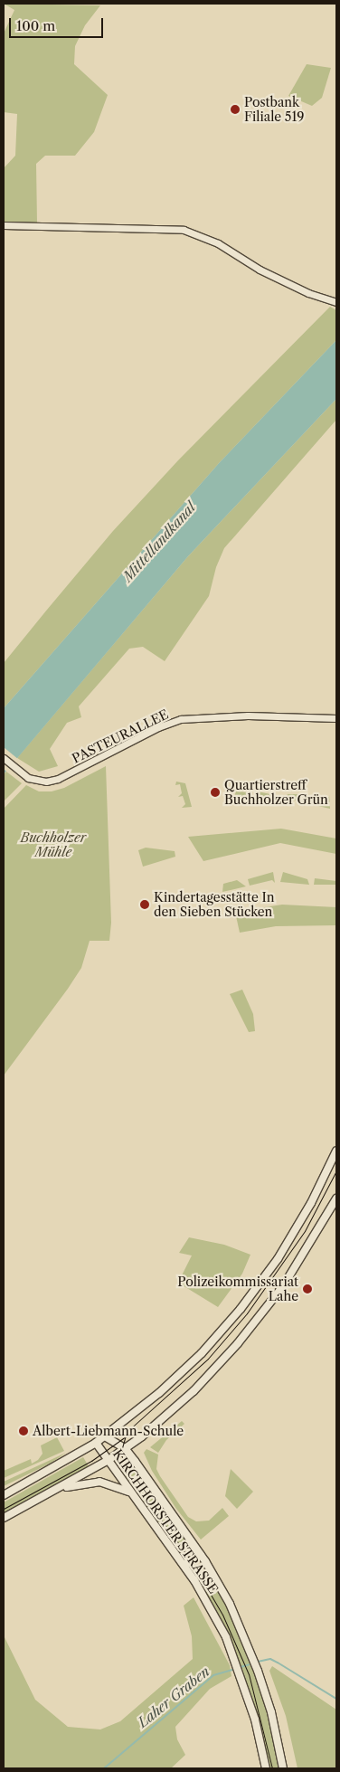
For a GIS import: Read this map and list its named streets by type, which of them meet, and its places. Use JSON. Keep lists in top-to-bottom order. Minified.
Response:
{"streets":{"main road":["KIRCHHORSTER STRASSE"],"street":["PASTEURALLEE"]},"water":["Mittellandkanal","Laher Graben"],"parks":["Buchholzer Mühle"],"places":["Postbank Filiale 519","Quartierstreff Buchholzer Grün","Kindertagesstätte In den Sieben Stücken","Polizeikommissariat Lahe","Albert-Liebmann-Schule"],"scale_bar":"100 m"}
